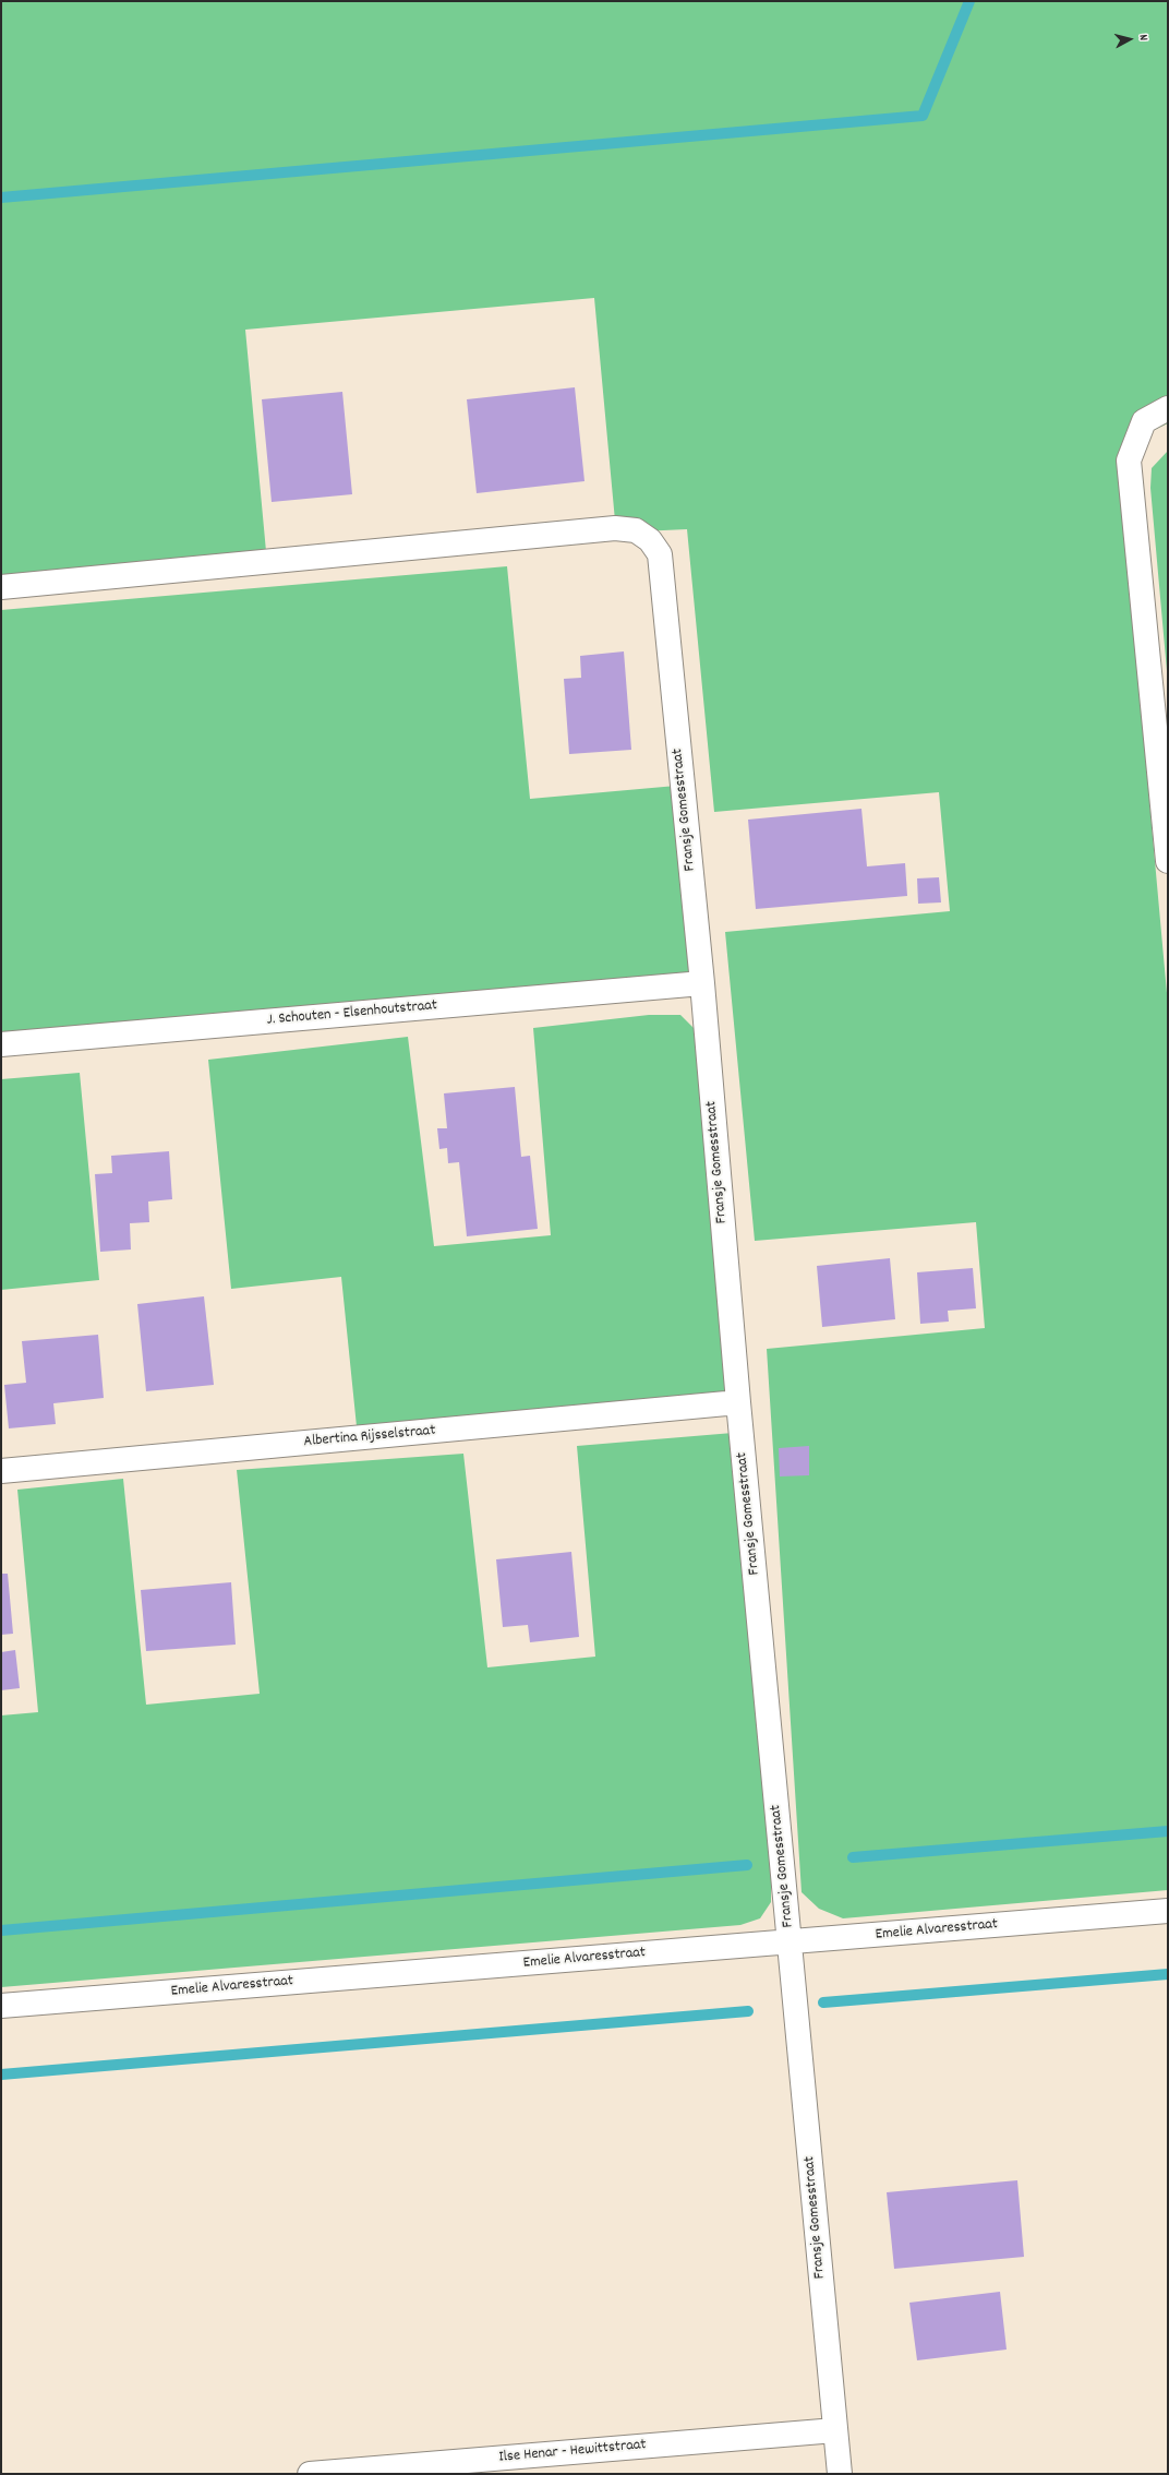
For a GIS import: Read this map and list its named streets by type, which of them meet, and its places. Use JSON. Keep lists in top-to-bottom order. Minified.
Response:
{"streets":{"street":["Fransje Gomesstraat","J. Schouten - Elsenhoutstraat","Albertina Rijsselstraat","Emelie Alvaresstraat","Ilse Henar - Hewittstraat"]},"crossings":[["Fransje Gomesstraat","J. Schouten - Elsenhoutstraat"],["Fransje Gomesstraat","Albertina Rijsselstraat"],["Fransje Gomesstraat","Emelie Alvaresstraat"],["Fransje Gomesstraat","Ilse Henar - Hewittstraat"]],"north":"right"}
